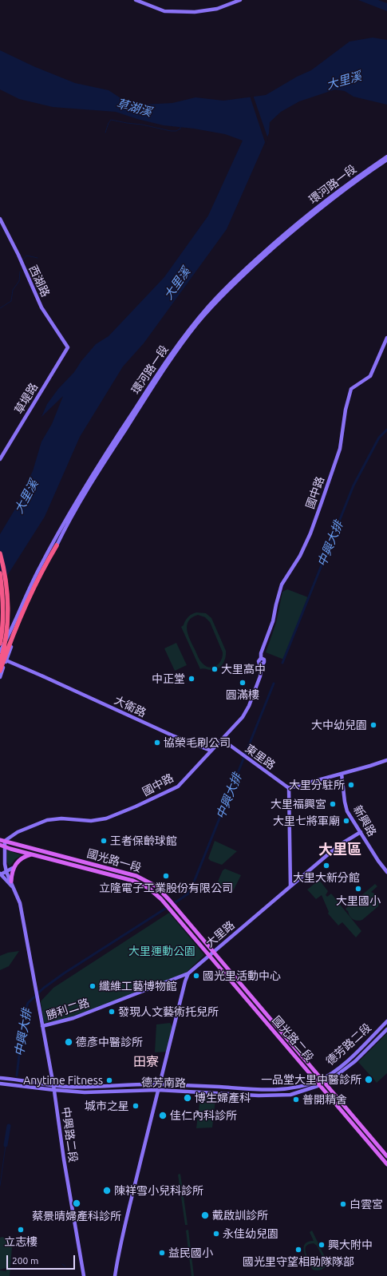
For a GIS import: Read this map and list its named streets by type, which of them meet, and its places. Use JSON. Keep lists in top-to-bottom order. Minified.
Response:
{"streets":{"main road":["國光路一段","國光路二段"],"street":["環河路一段","西湖路","草堤路","國中路","大衛路","東里路","新興路","大里路","勝利二路","德芳路二段","德芳南路","中興路二段"]},"crossings":[["西湖路","草堤路"],["國中路","大衛路"],["國中路","東里路"],["國中路","國光路一段"],["新興路","大里路"],["國光路一段","大里路"],["國光路一段","國光路二段"],["大里路","勝利二路"],["大里路","國光路二段"],["勝利二路","中興路二段"],["國光路二段","德芳路二段"],["國光路二段","德芳南路"],["德芳路二段","德芳南路"],["德芳南路","中興路二段"]],"districts":["大里區","田寮"],"water":["大里溪","草湖溪","中興大排"],"parks":["大里運動公園"],"places":["大里高中","中正堂","圓滿樓","大中幼兒園","協榮毛刷公司","大里分駐所","大里福興宮","大里七將軍廟","王者保齡球館","大里大新分館","立隆電子工業股份有限公司","大里國小","國光里活動中心","纖維工藝博物館","發現人文藝術托兒所","德彥中醫診所","一品堂大里中醫診所","Anytime Fitness","博生婦產科","普開精舍","城市之星","佳仁內科診所","陳祥雪小兒科診所","蔡景晴婦產科診所","白雲宮","戴啟訓診所","立志樓","永佳幼兒園","興大附中","國光里守望相助隊隊部","益民國小"],"scale_bar":"200 m"}
